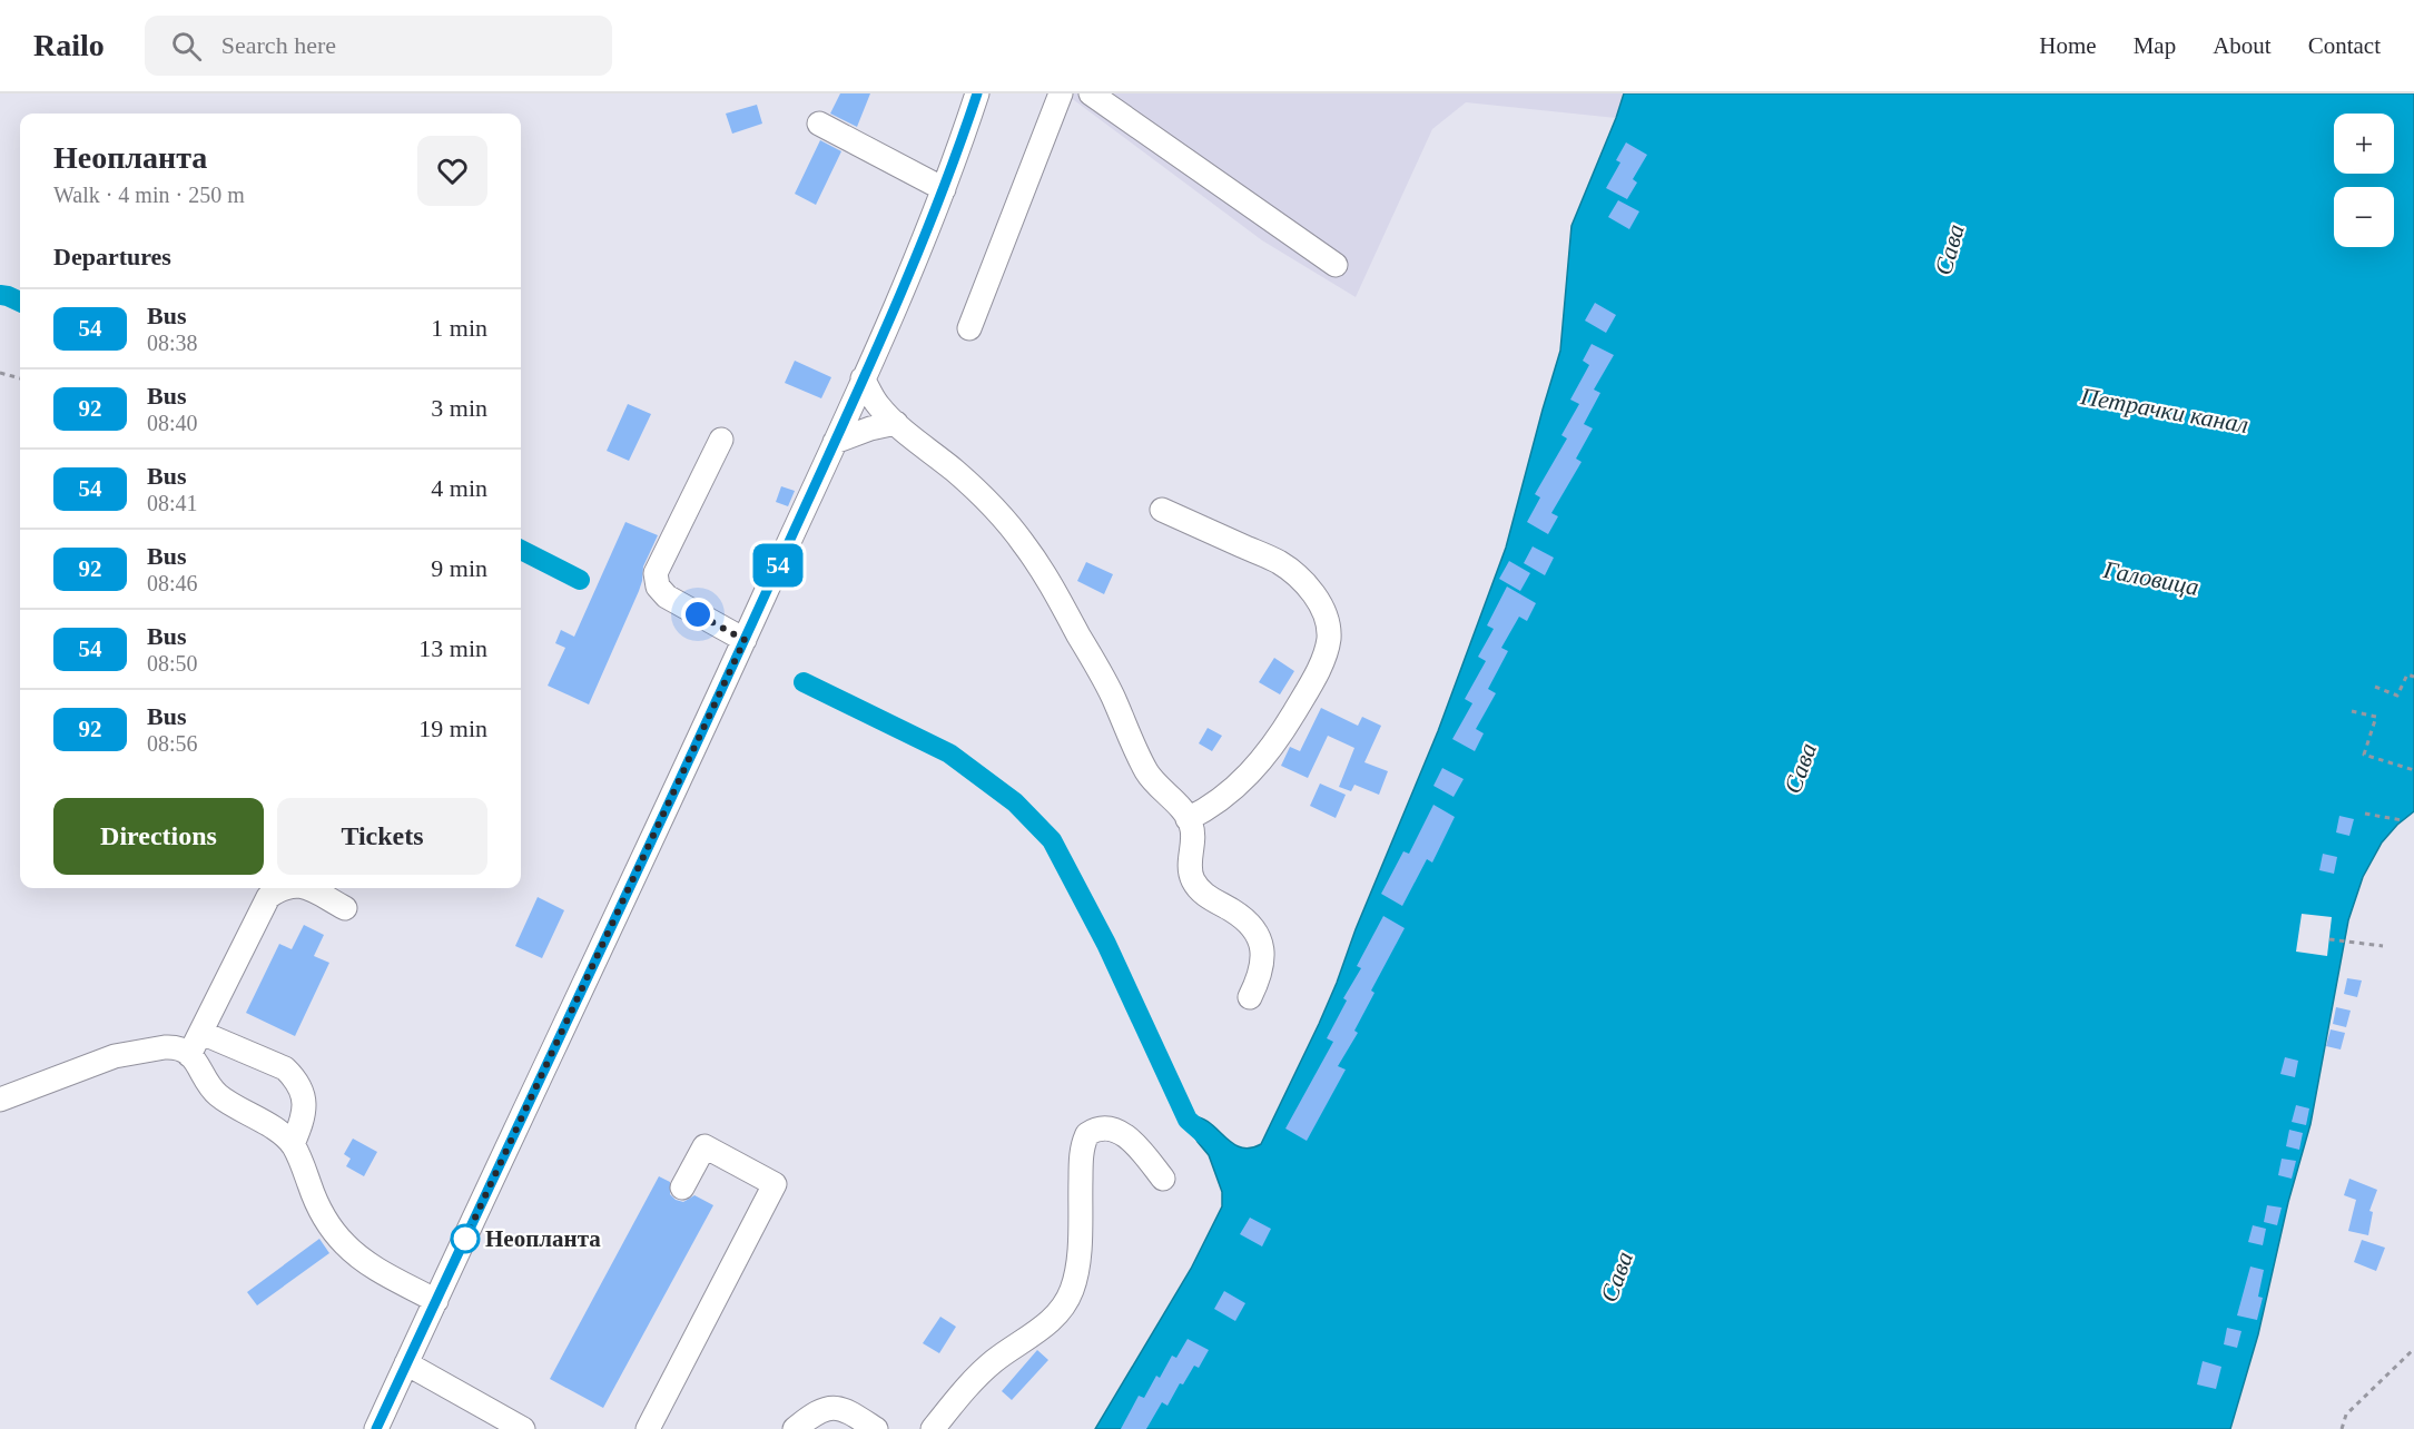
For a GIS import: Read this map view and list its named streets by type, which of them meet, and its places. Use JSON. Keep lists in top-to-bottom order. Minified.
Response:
{"water":["Сава","Петрачки канал","Галовица"],"places":["Неопланта"],"lines":["bus line 54"],"page":{"header":"Railo","search":"Search here","nav":["Home","Map","About","Contact"],"on_map":"54","map_buttons":["+","−"],"heading":[["Неопланта","Walk · 4 min · 250 m"],"Departures"],"list":[{"mark":"54","name":"Bus","note":"08:38","value":"1 min"},{"mark":"92","name":"Bus","note":"08:40","value":"3 min"},{"mark":"54","name":"Bus","note":"08:41","value":"4 min"},{"mark":"92","name":"Bus","note":"08:46","value":"9 min"},{"mark":"54","name":"Bus","note":"08:50","value":"13 min"},{"mark":"92","name":"Bus","note":"08:56","value":"19 min"}],"buttons":["Directions","Tickets"]}}
